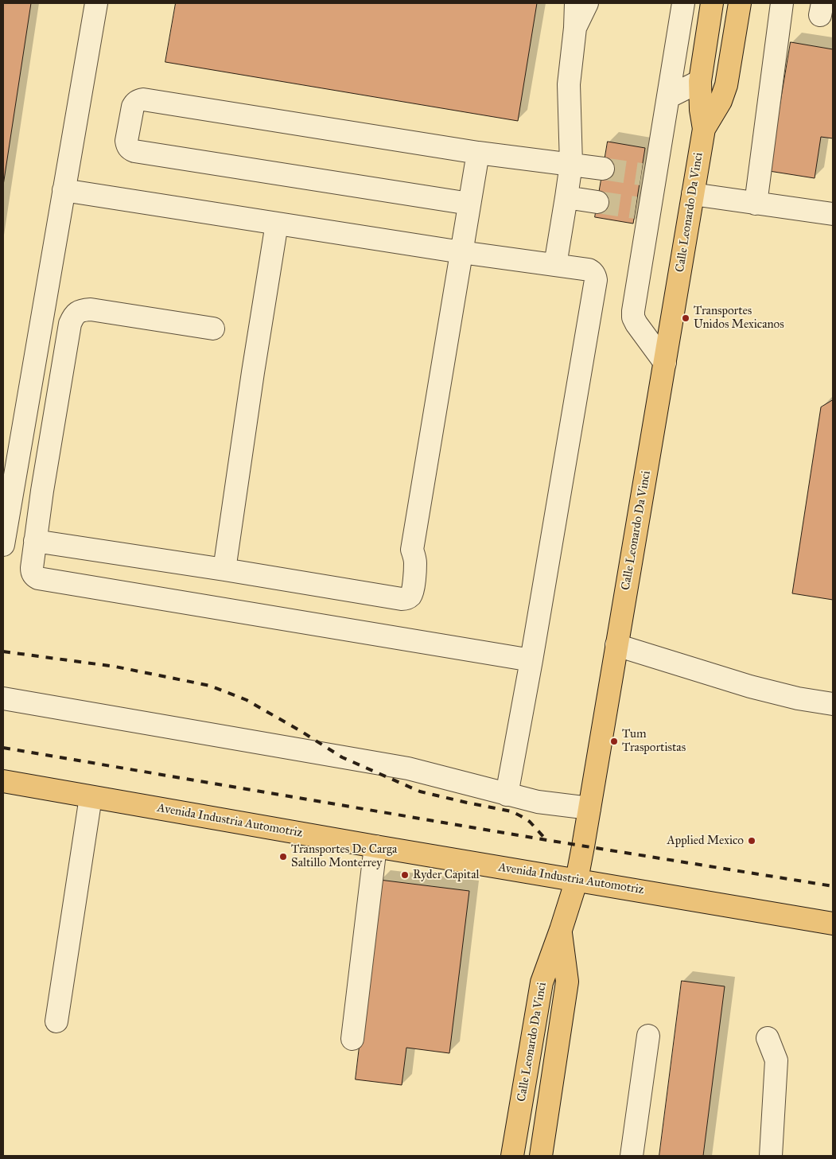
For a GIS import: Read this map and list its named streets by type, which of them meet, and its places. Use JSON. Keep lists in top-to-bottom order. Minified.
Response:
{"streets":{"main road":["Calle Leonardo Da Vinci","Avenida Industria Automotriz"]},"crossings":[["Calle Leonardo Da Vinci","Avenida Industria Automotriz"]],"places":["Transportes Unidos Mexicanos","Tum Trasportistas","Applied Mexico","Transportes De Carga Saltillo Monterrey","Ryder Capital"]}
